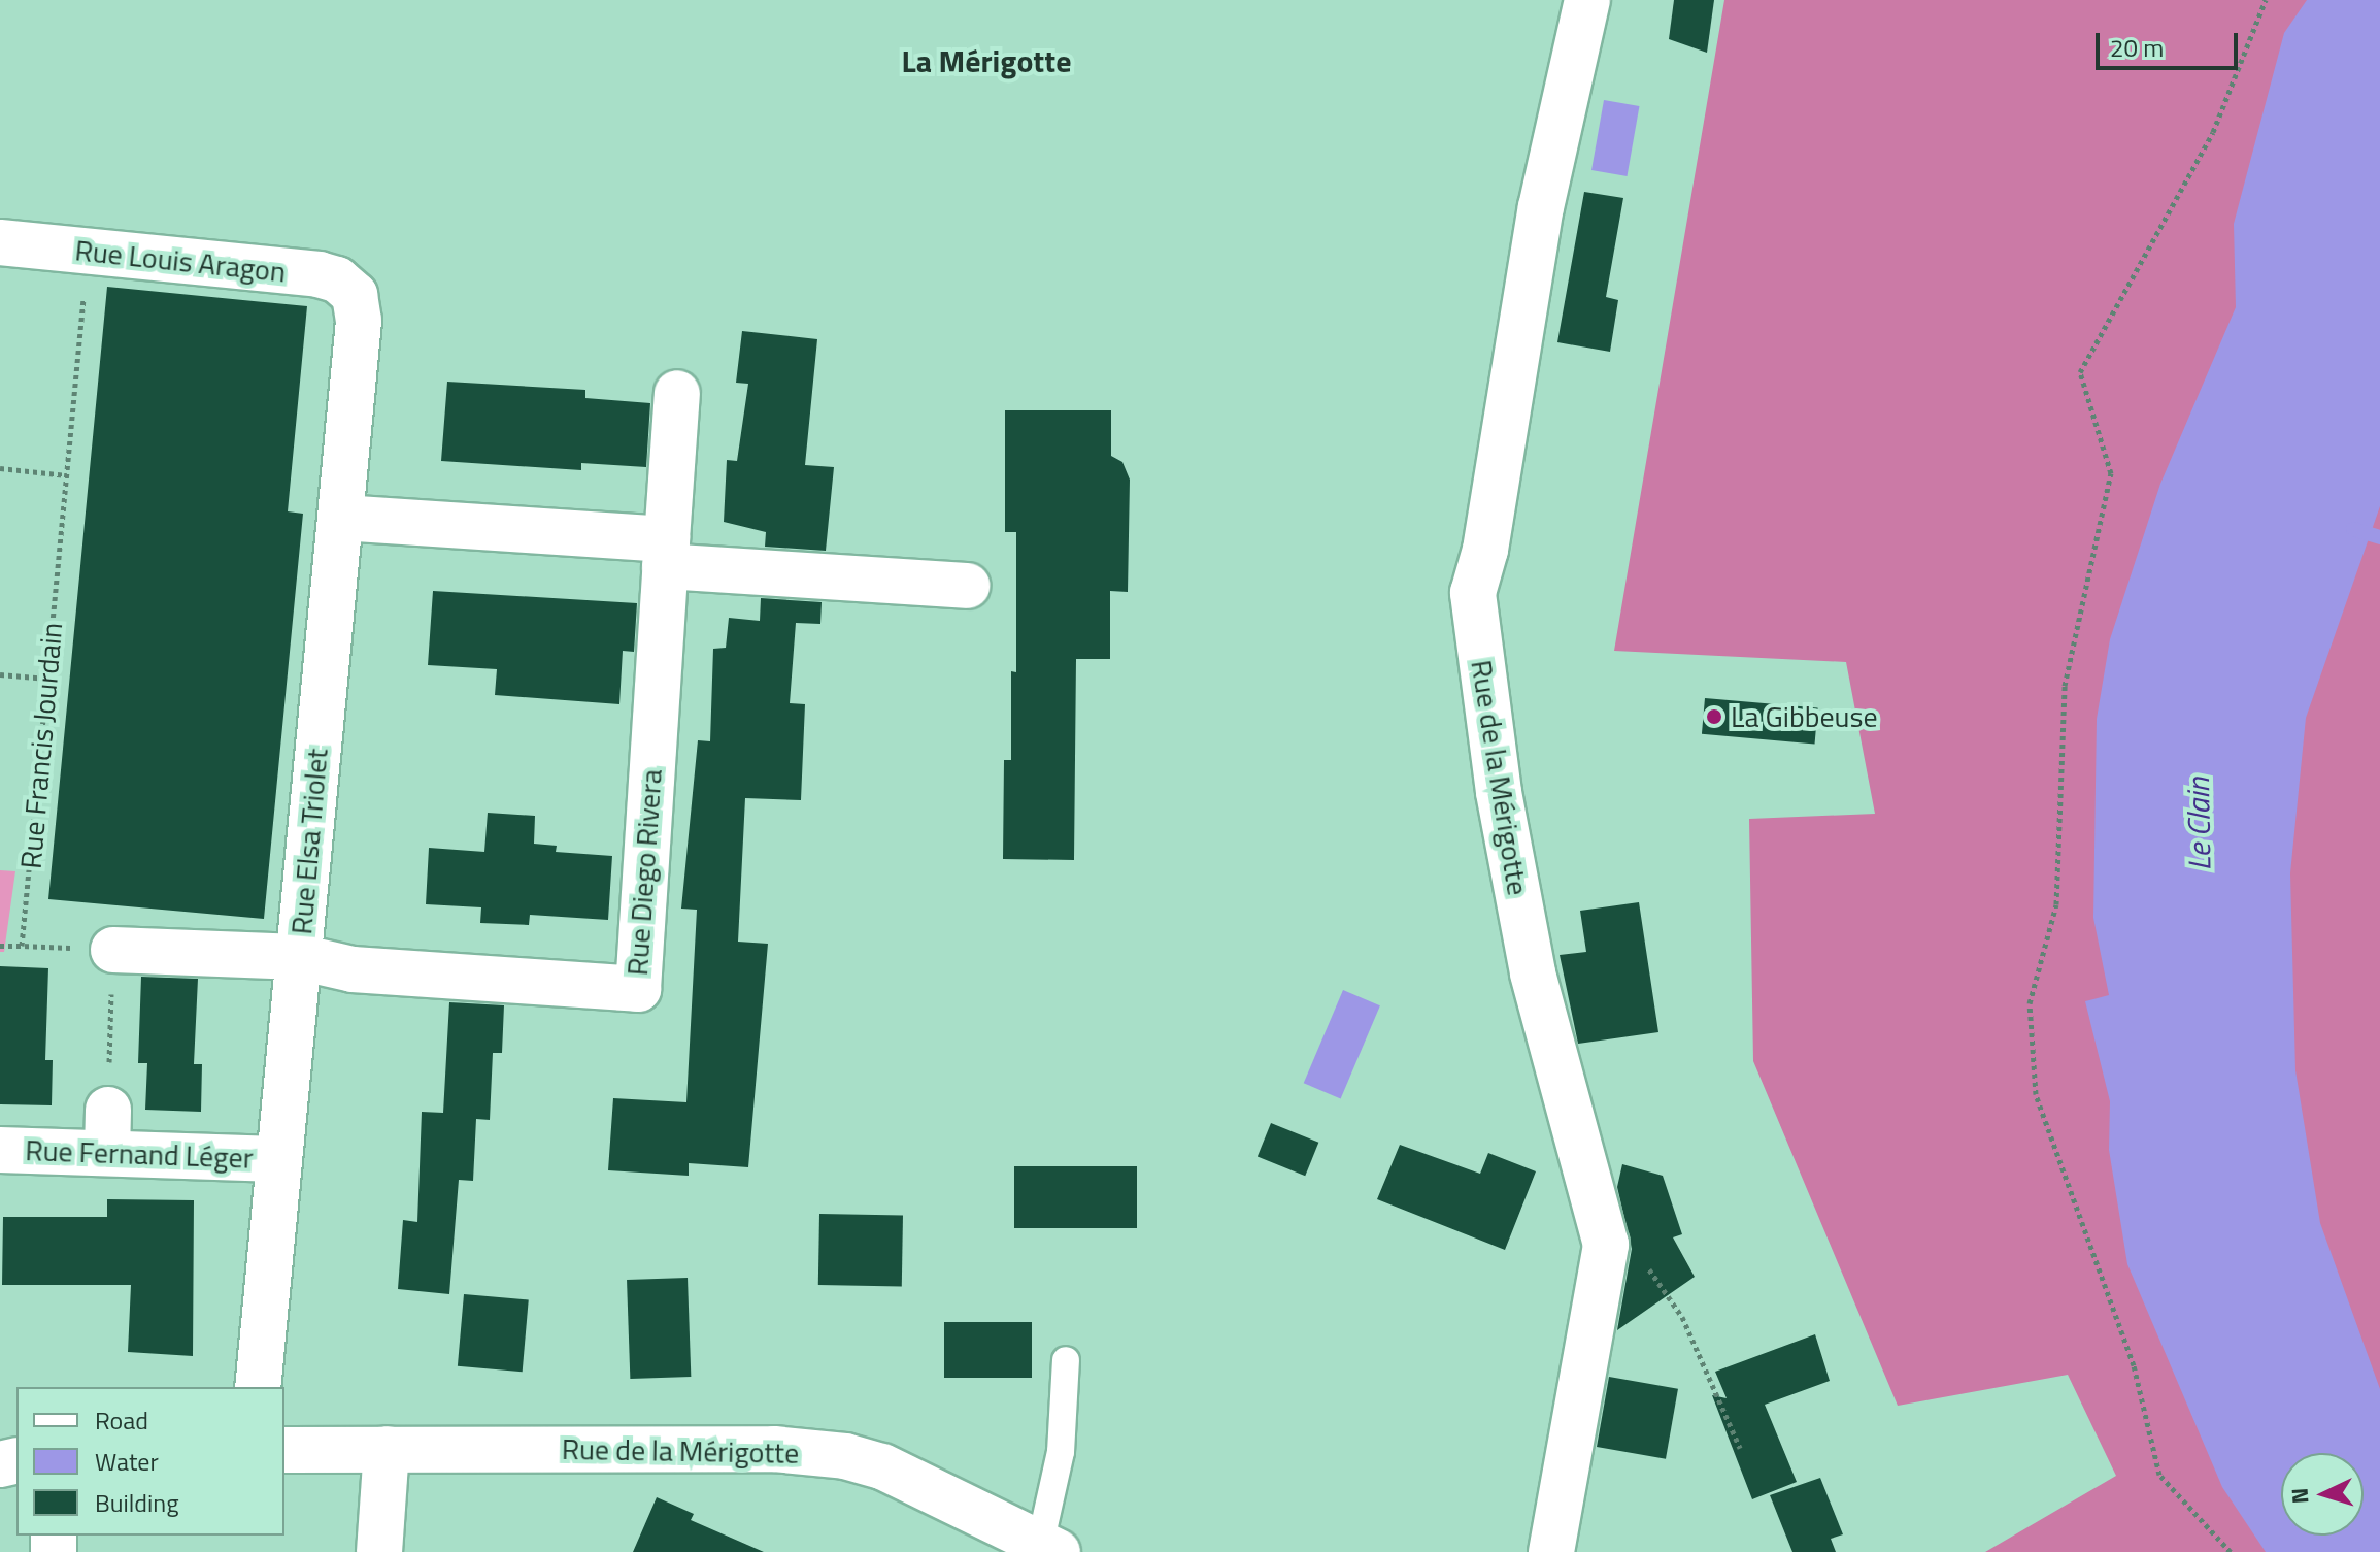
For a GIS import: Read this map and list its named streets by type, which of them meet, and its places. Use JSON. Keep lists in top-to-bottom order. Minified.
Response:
{"streets":{"street":["Rue Louis Aragon","Rue de la Mérigotte","Rue Elsa Triolet","Rue Diego Rivera","Rue Fernand Léger"],"path":["Rue Francis Jourdain"]},"crossings":[["Rue Louis Aragon","Rue Francis Jourdain"],["Rue Louis Aragon","Rue Elsa Triolet"],["Rue Elsa Triolet","Rue Diego Rivera"],["Rue Elsa Triolet","Rue Fernand Léger"]],"districts":["La Mérigotte"],"water":["Le Clain"],"places":["La Gibbeuse"],"legend":["Road","Water","Building"],"scale_bar":"20 m","north":"left"}
